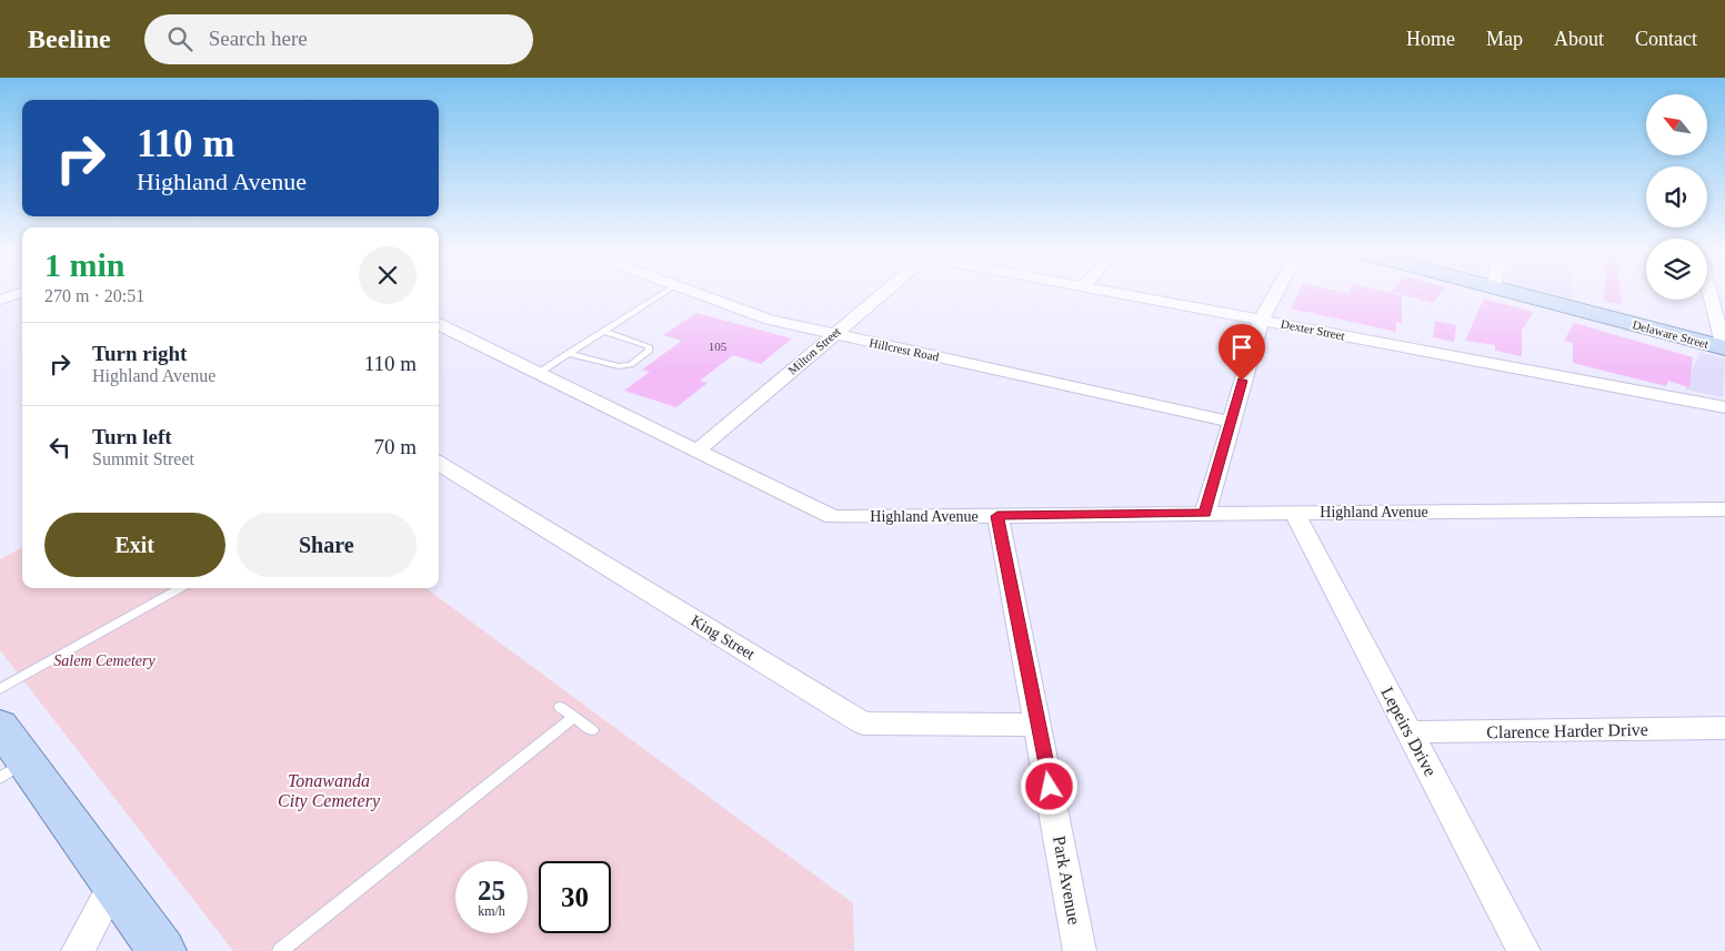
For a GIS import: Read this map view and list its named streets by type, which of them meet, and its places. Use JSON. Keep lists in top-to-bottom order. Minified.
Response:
{"streets":{"main road":["Delaware Street"],"street":["Dexter Street","Hillcrest Road","Milton Street","Highland Avenue","King Street","Clarence Harder Drive","Lepeirs Drive","Park Avenue"]},"crossings":[["Hillcrest Road","Milton Street"],["Milton Street","Highland Avenue"],["Highland Avenue","Lepeirs Drive"],["Highland Avenue","Park Avenue"],["King Street","Park Avenue"],["Clarence Harder Drive","Lepeirs Drive"]],"parks":["Salem Cemetery","Tonawanda City Cemetery"],"house_numbers":["105"],"north":"top left","page":{"header":"Beeline","search":"Search here","nav":["Home","Map","About","Contact"],"turn":["110 m","Highland Avenue"],"heading":["1 min","270 m · 20:51"],"list":[{"name":"Turn right","note":"Highland Avenue","value":"110 m"},{"name":"Turn left","note":"Summit Street","value":"70 m"}],"buttons":["Exit","Share"],"speed":"25 km/h","limit":"30"}}
